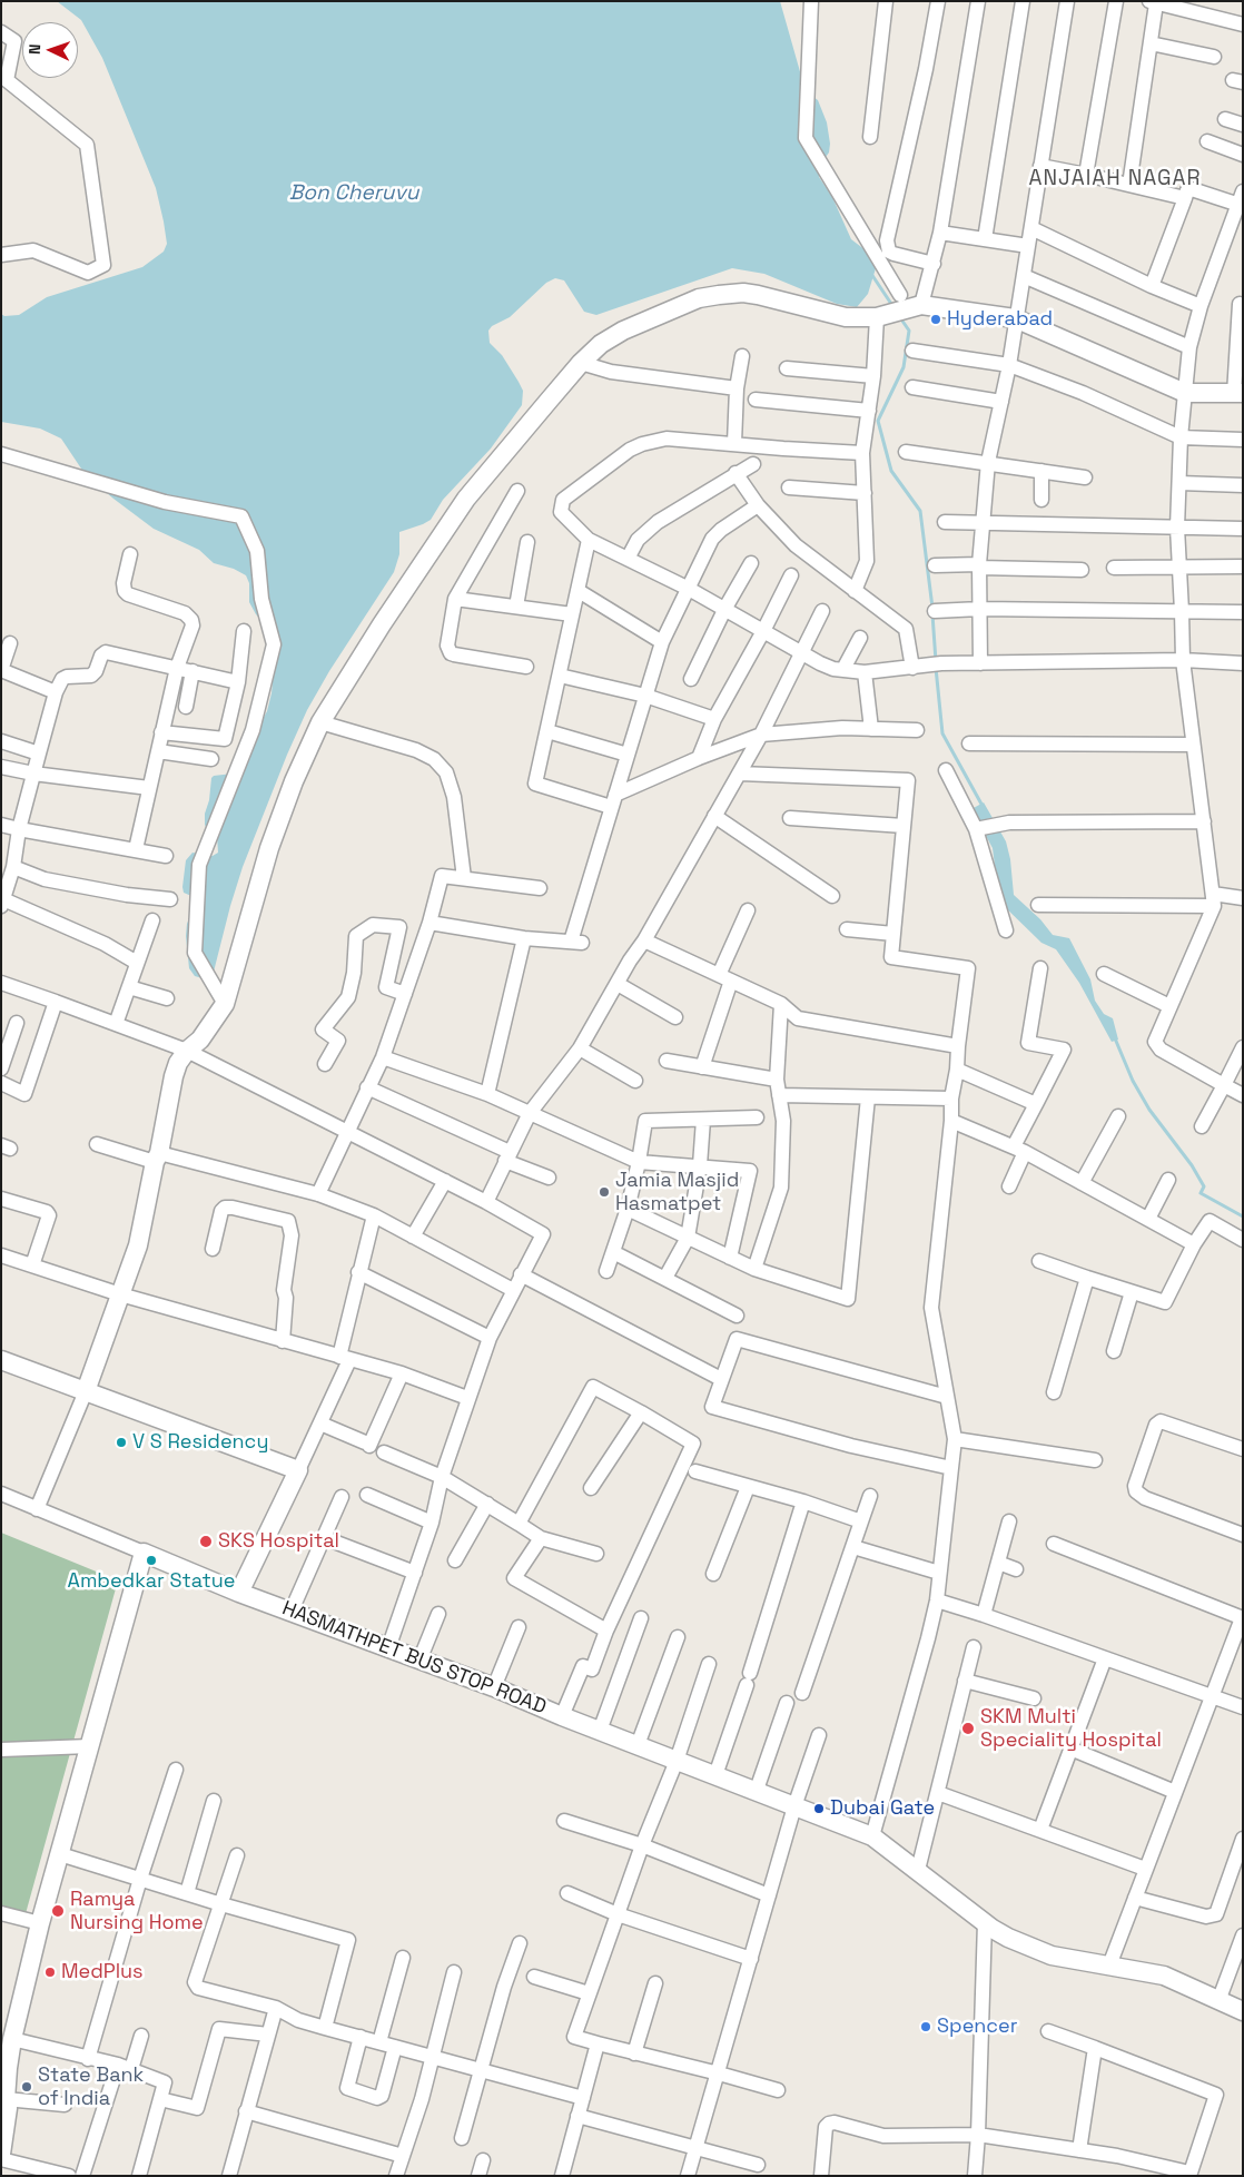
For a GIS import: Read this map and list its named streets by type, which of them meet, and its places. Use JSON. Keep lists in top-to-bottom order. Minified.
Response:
{"streets":{"street":["HASMATHPET BUS STOP ROAD"]},"districts":["ANJAIAH NAGAR"],"water":["Bon Cheruvu"],"places":["Hyderabad","Jamia Masjid Hasmatpet","V S Residency","SKS Hospital","Ambedkar Statue","SKM Multi Speciality Hospital","Dubai Gate","Ramya Nursing Home","MedPlus","Spencer","State Bank of India"],"north":"left"}
